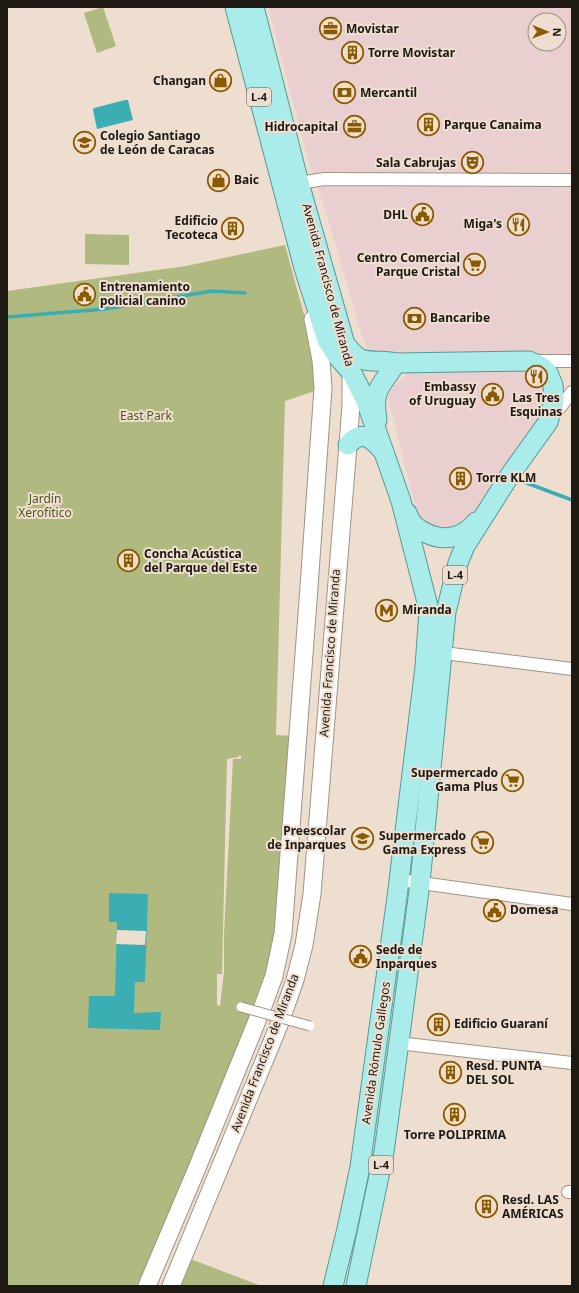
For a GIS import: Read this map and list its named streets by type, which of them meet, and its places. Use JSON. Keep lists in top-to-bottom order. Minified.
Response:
{"streets":{"main road":["L-4","Avenida Francisco de Miranda","Avenida Rómulo Gallegos"]},"crossings":[["L-4","Avenida Francisco de Miranda"],["L-4","Avenida Rómulo Gallegos"],["Avenida Francisco de Miranda","Avenida Rómulo Gallegos"]],"parks":["East Park","Jardín Xerofítico"],"places":{"office":["Movistar","Hidrocapital"],"building":["Torre Movistar","Parque Canaima","Edificio Tecoteca","Torre KLM","Concha Acústica del Parque del Este","Edificio Guaraní","Resd. PUNTA DEL SOL","Torre POLIPRIMA","Resd. LAS AMÉRICAS"],"shop":["Changan","Baic"],"bank":["Mercantil","Bancaribe"],"school or university":["Colegio Santiago de León de Caracas","Preescolar de Inparques"],"theatre":["Sala Cabrujas"],"public building":["DHL","Entrenamiento policial canino","Embassy of Uruguay","Domesa","Sede de Inparques"],"restaurant":["Miga's","Las Tres Esquinas"],"supermarket":["Centro Comercial Parque Cristal","Supermercado Gama Plus","Supermercado Gama Express"],"metro station":["Miranda"]},"north":"right"}
